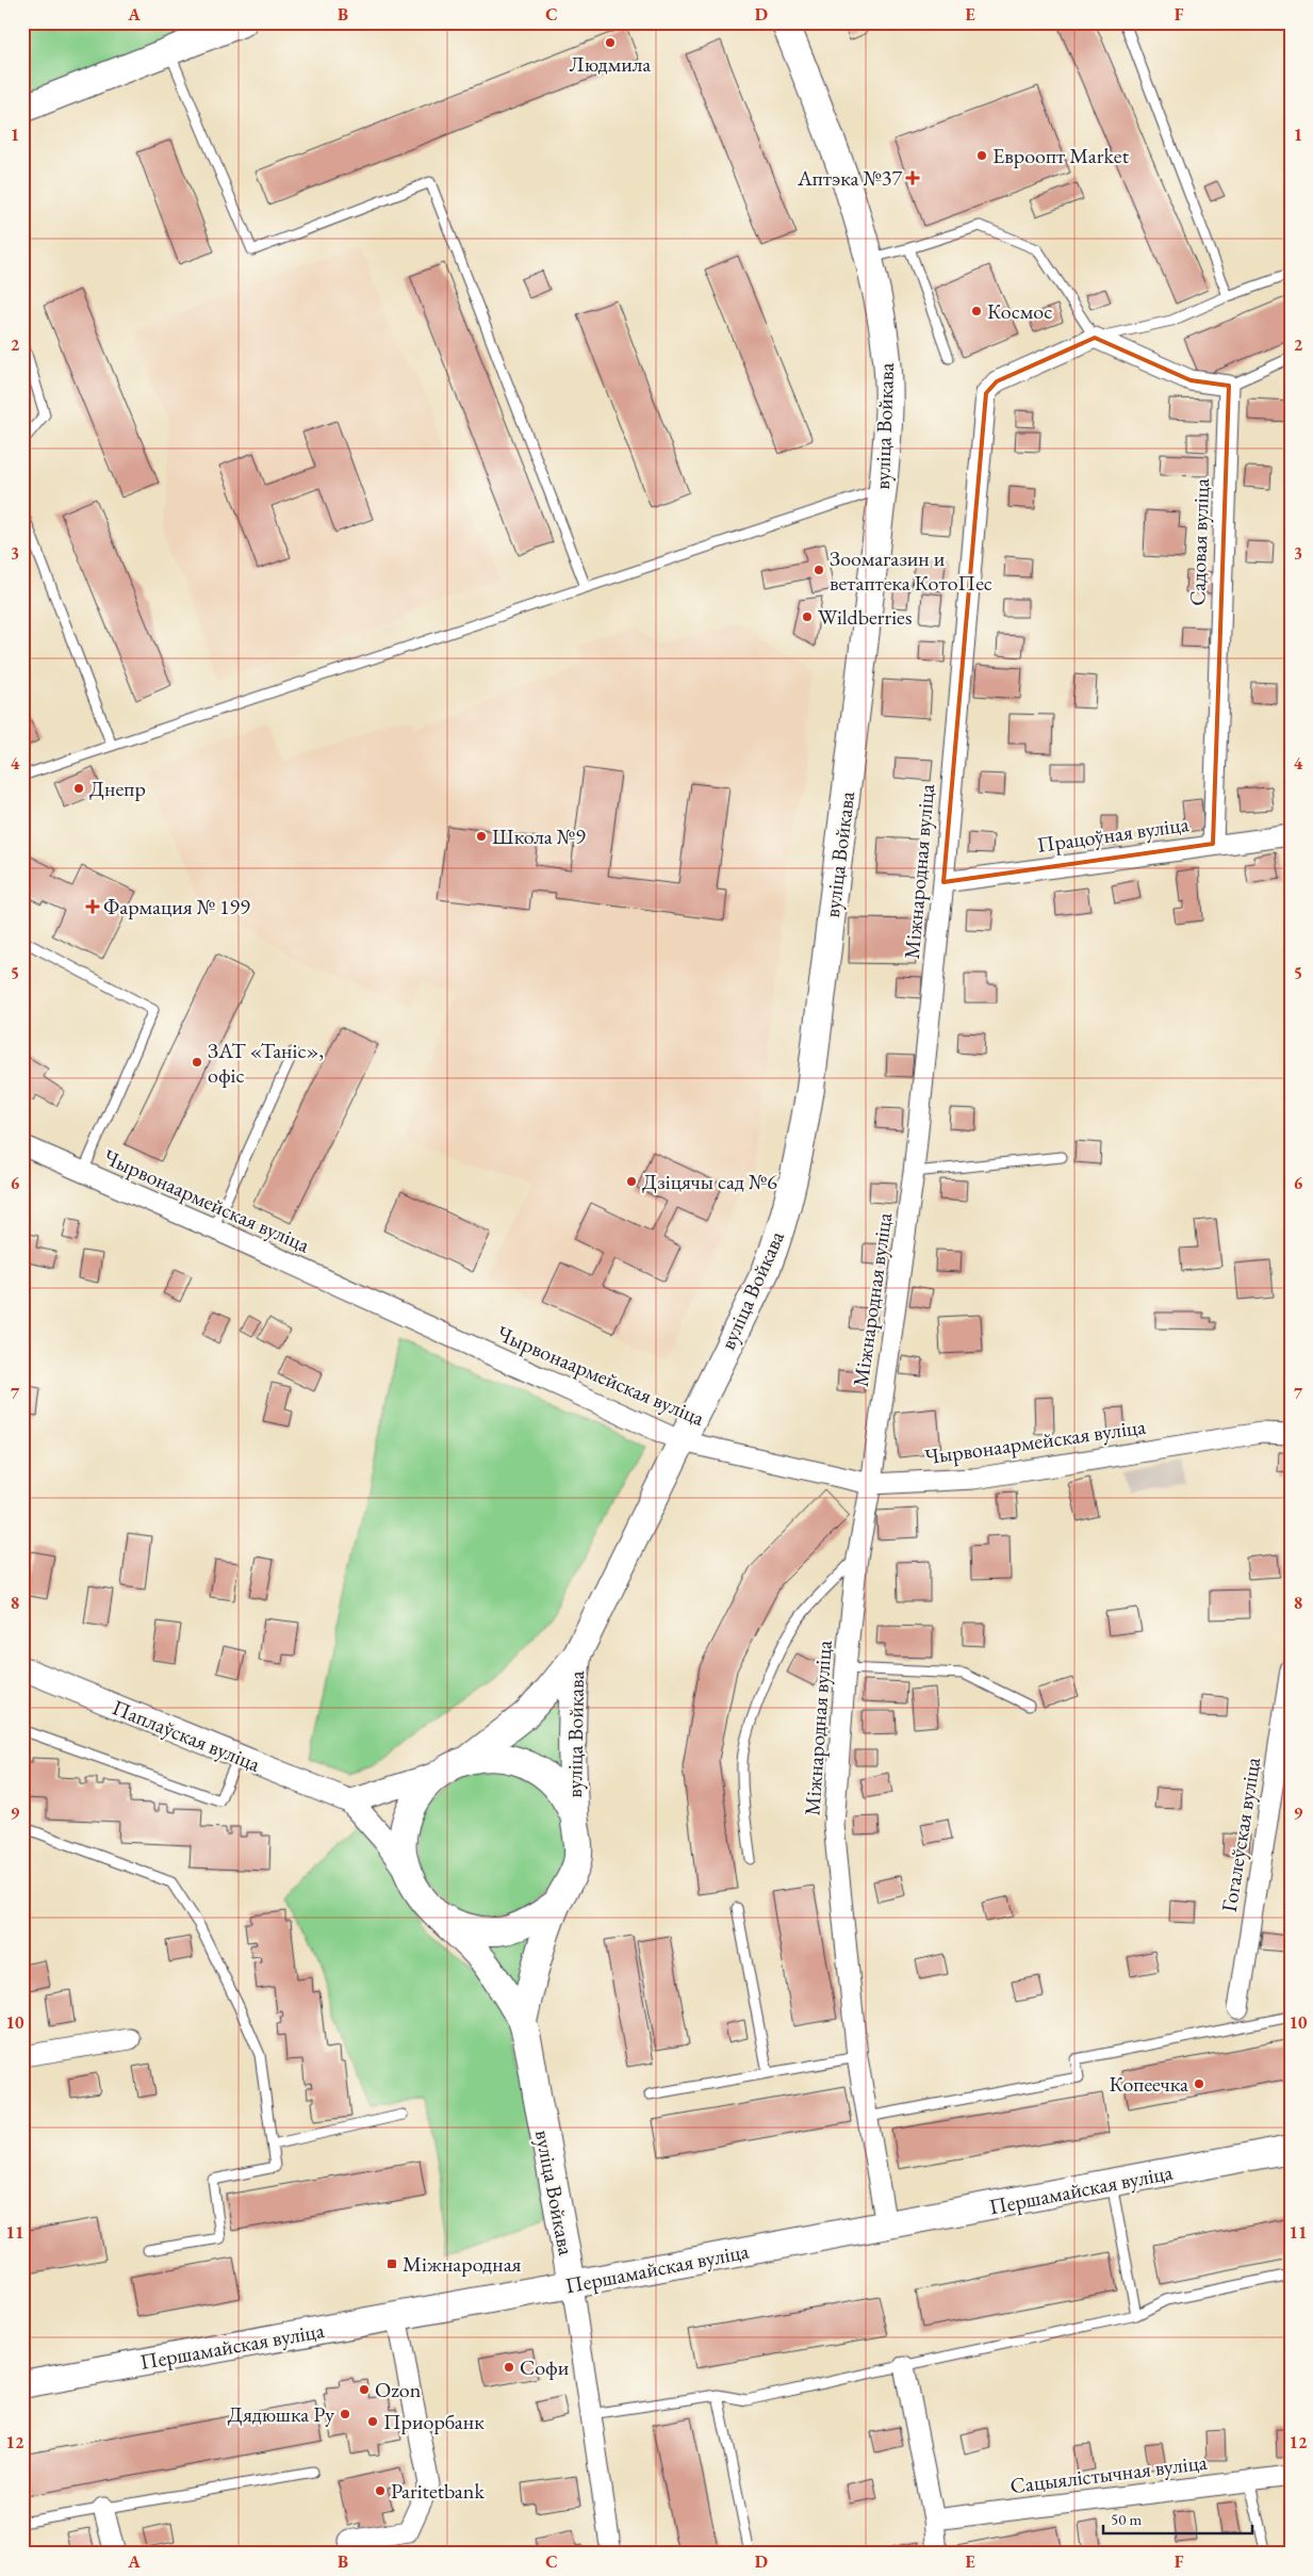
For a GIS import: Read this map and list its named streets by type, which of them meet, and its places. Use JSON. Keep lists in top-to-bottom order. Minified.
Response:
{"streets":{"main road":["вуліца Войкава","Першамайская вуліца"],"street":["Садовая вуліца","Працоўная вуліца","Міжнародная вуліца","Чырвонаармейская вуліца","Паплаўская вуліца","Гогалеўская вуліца","Сацыялістычная вуліца"]},"crossings":[["вуліца Войкава","Чырвонаармейская вуліца"],["вуліца Войкава","Паплаўская вуліца"],["вуліца Войкава","Першамайская вуліца"],["Садовая вуліца","Працоўная вуліца"],["Працоўная вуліца","Міжнародная вуліца"],["Міжнародная вуліца","Чырвонаармейская вуліца"],["Міжнародная вуліца","Першамайская вуліца"]],"places":{"other":["Людмила","Евроопт Market","Космос","Зоомагазин и ветаптека КотоПес","Wildberries","Днепр","Школа №9","ЗАТ «Таніс», офіс","Дзіцячы сад №6","Копеечка","Софи","Ozon","Дядюшка Ру","Приорбанк","Paritetbank"],"health":["Аптэка №37","Фармация № 199"],"transit":["Міжнародная"]},"scale_bar":"50 m","grid":{"columns":["A","B","C","D","E","F"],"rows":["1","2","3","4","5","6","7","8","9","10","11","12"]}}
